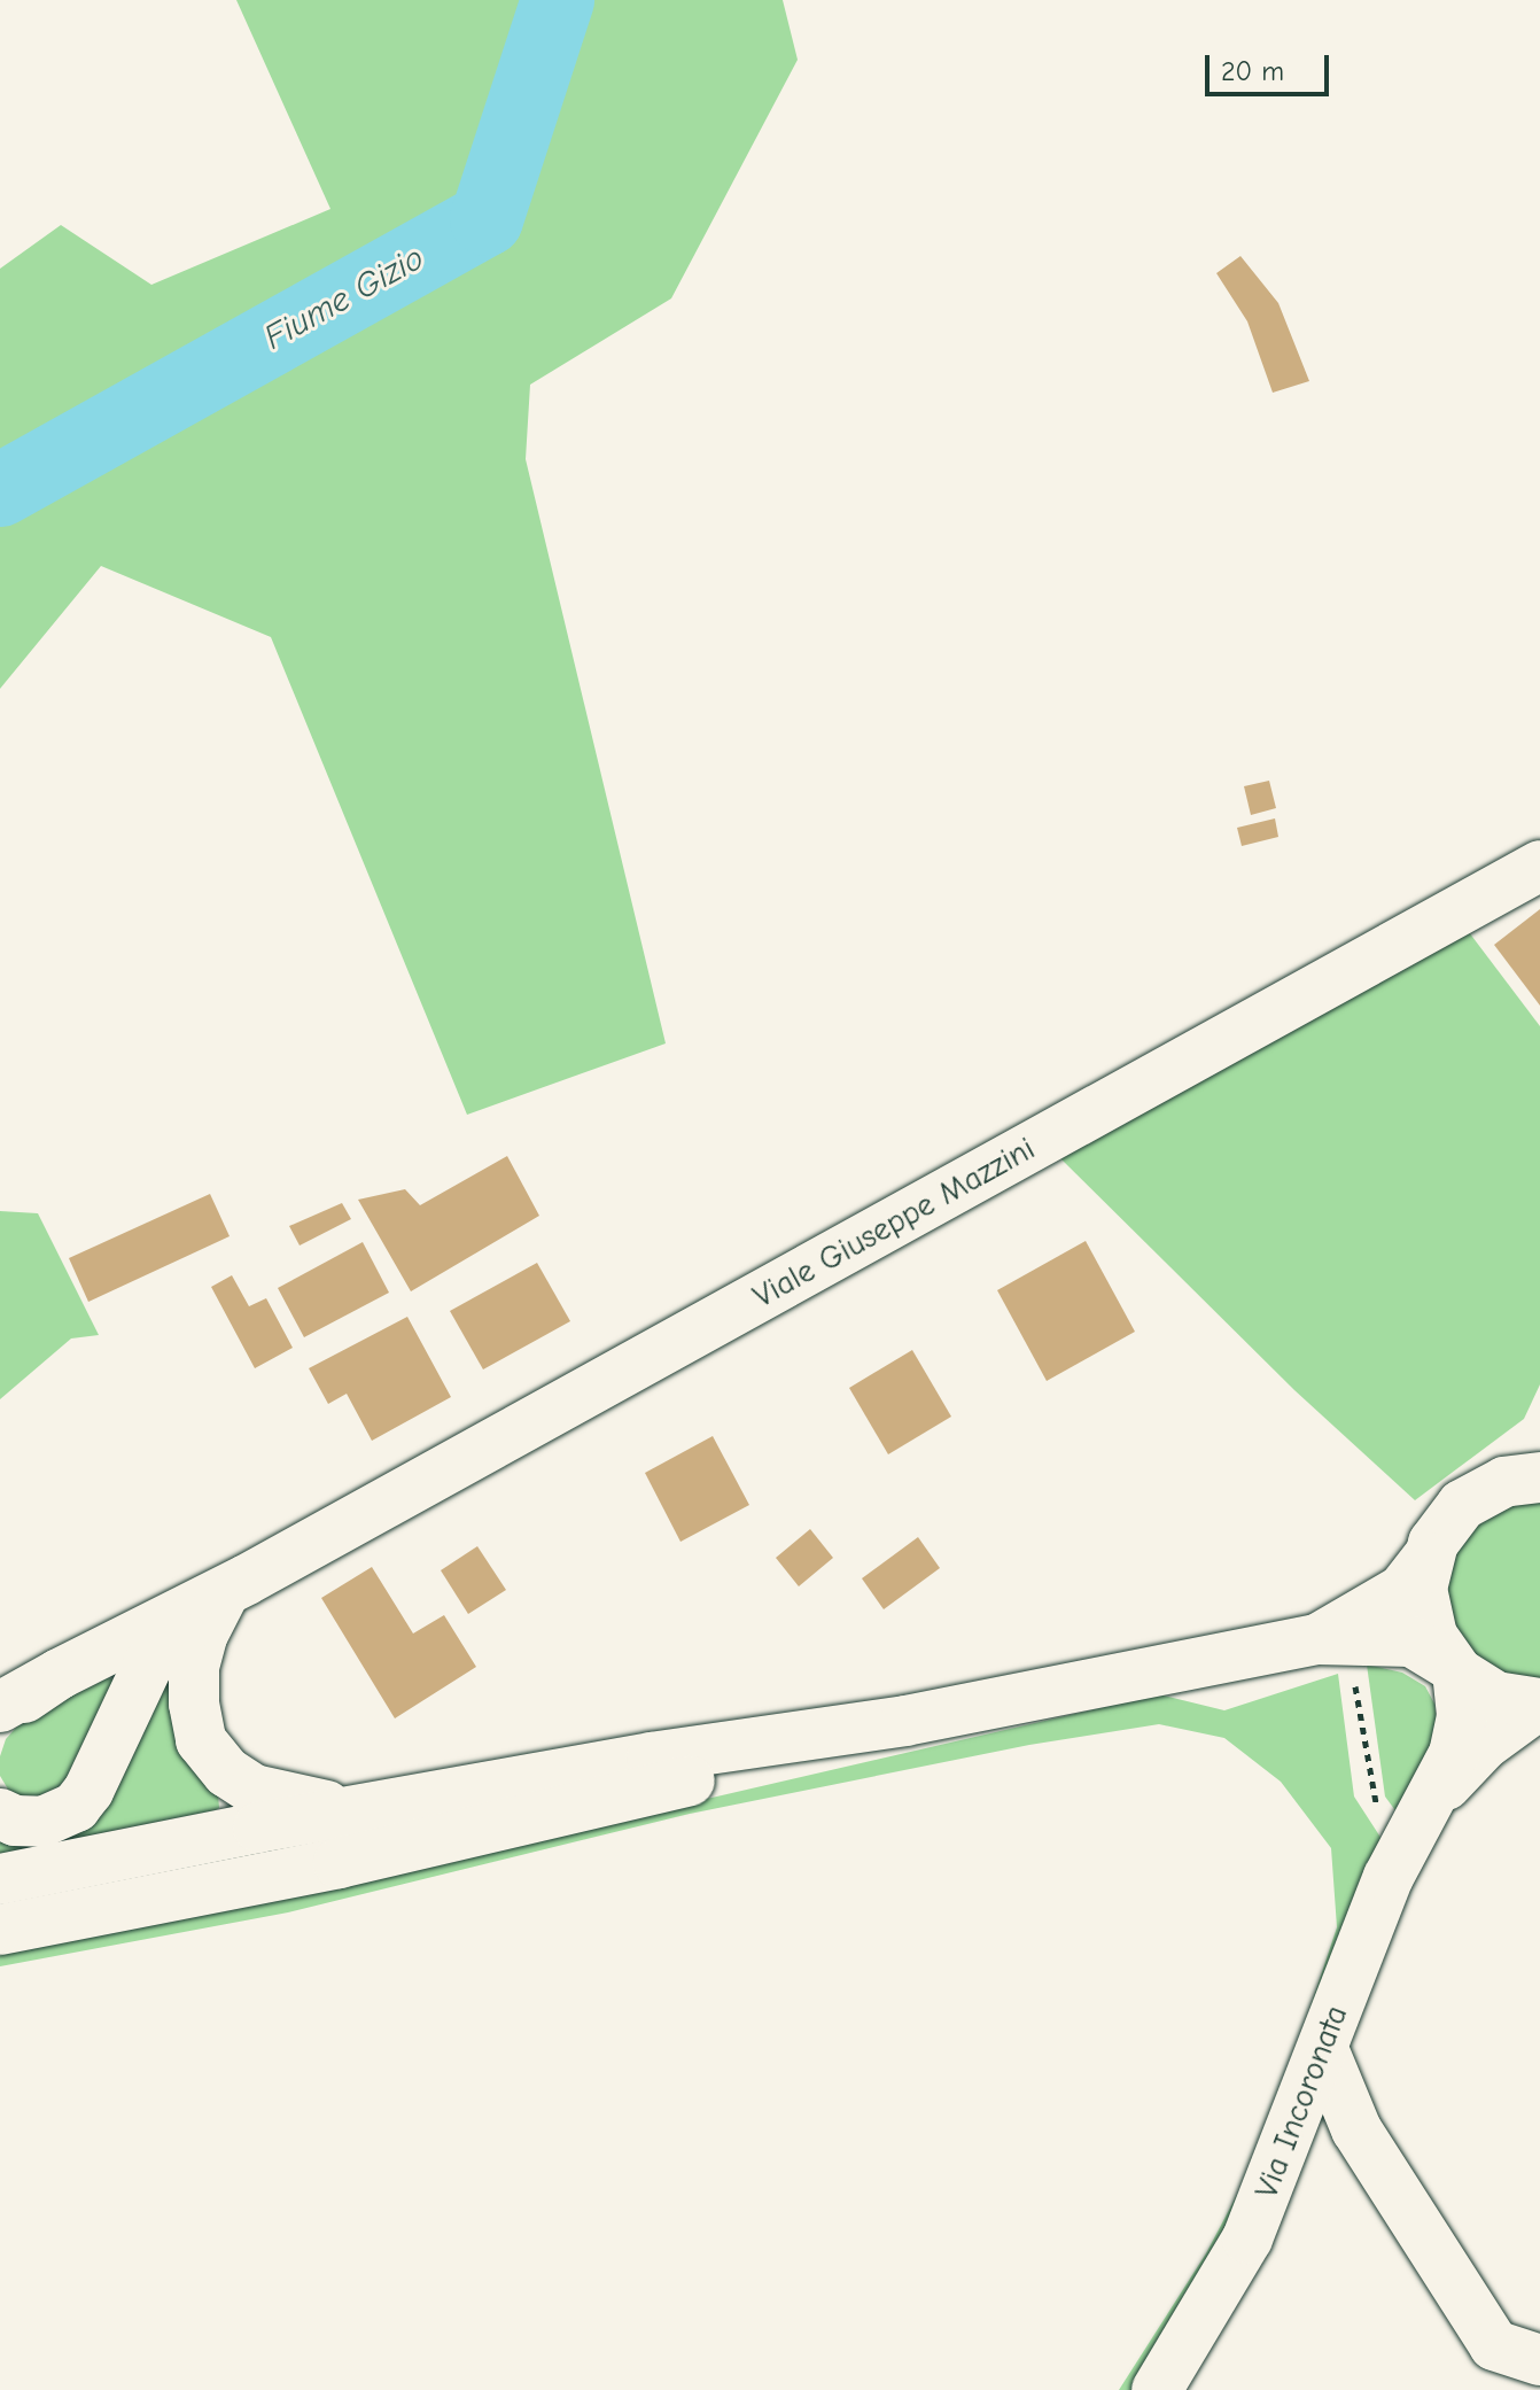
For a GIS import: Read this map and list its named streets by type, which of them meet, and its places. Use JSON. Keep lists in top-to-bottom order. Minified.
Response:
{"streets":{"main road":["Viale Giuseppe Mazzini","Via Incoronata"]},"water":["Fiume Gizio"],"scale_bar":"20 m"}
